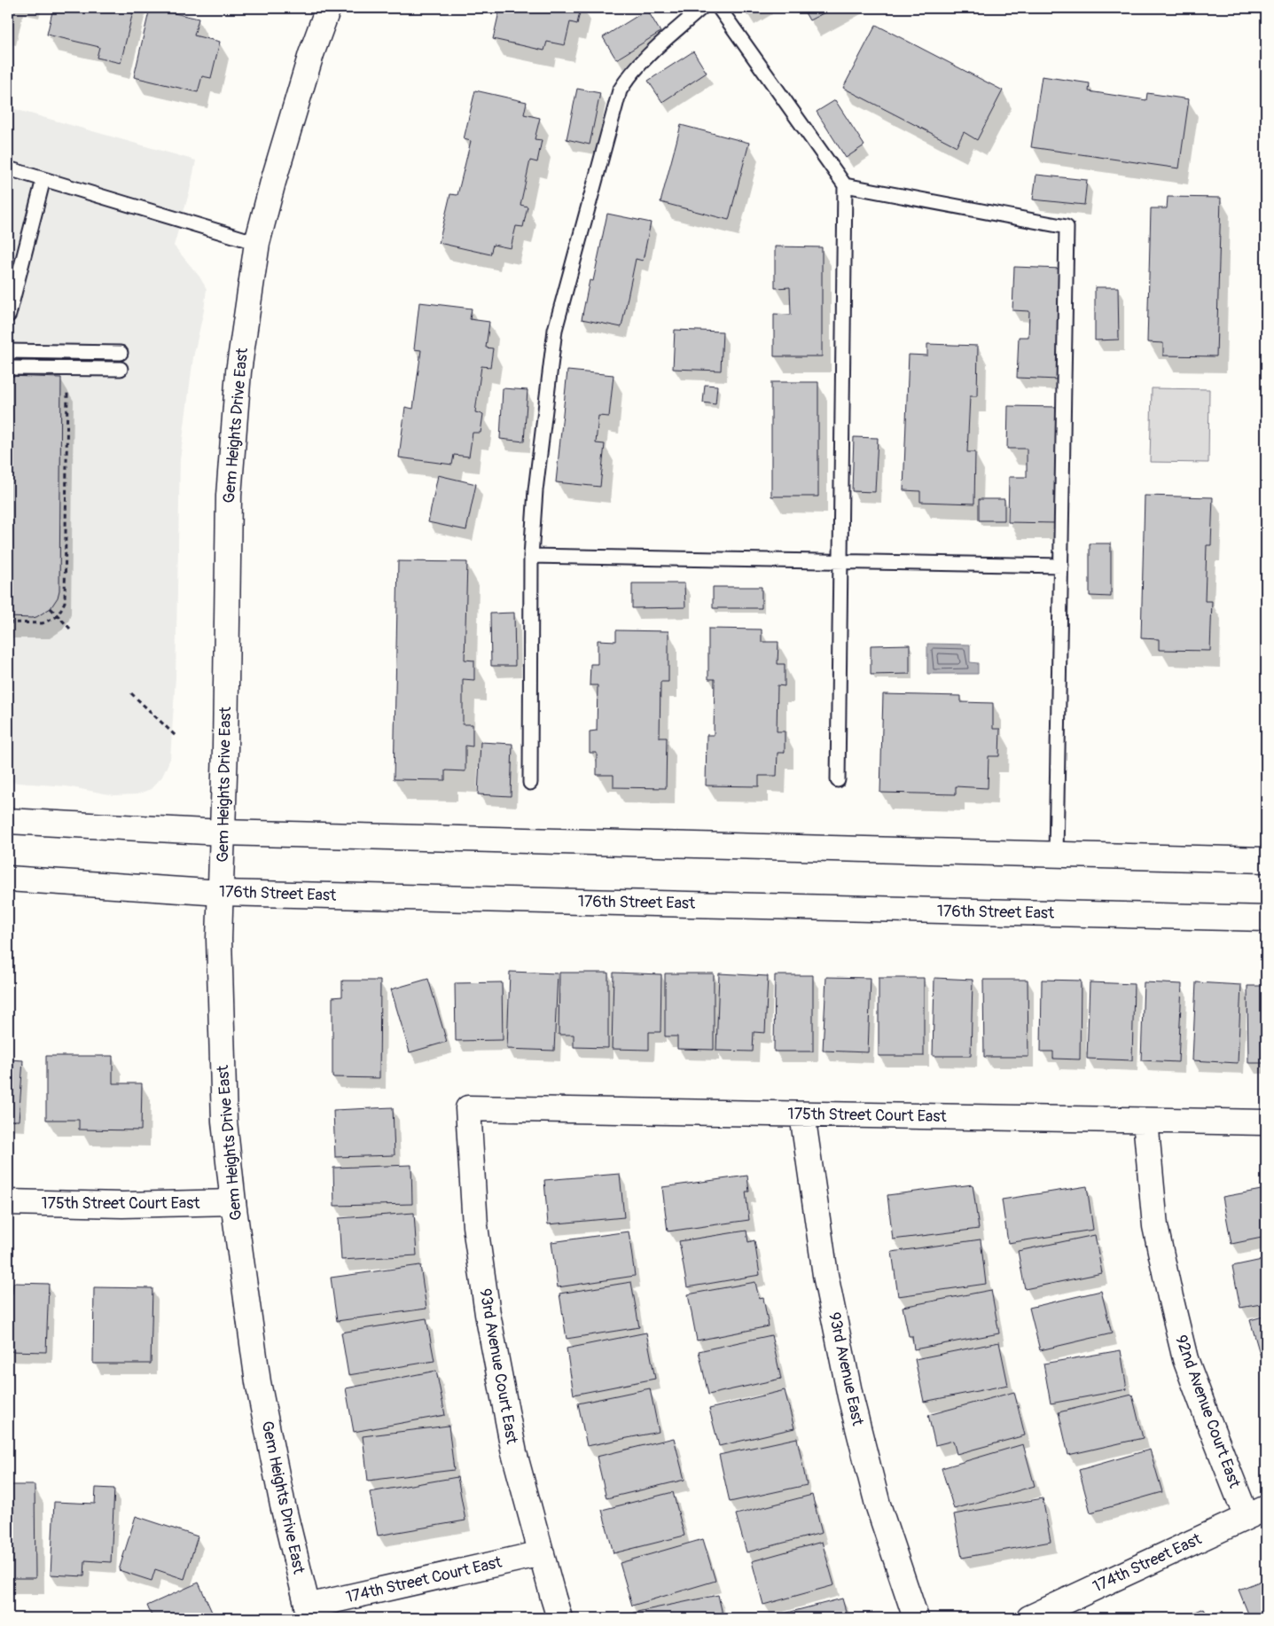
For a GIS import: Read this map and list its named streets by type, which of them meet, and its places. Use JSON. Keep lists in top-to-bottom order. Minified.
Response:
{"streets":{"street":["Gem Heights Drive East","176th Street East","175th Street Court East","93rd Avenue Court East","93rd Avenue East","92nd Avenue Court East","174th Street East","174th Street Court East"]},"crossings":[["Gem Heights Drive East","176th Street East"],["Gem Heights Drive East","175th Street Court East"],["Gem Heights Drive East","174th Street Court East"],["175th Street Court East","93rd Avenue Court East"],["175th Street Court East","93rd Avenue East"],["175th Street Court East","92nd Avenue Court East"],["93rd Avenue Court East","174th Street Court East"],["92nd Avenue Court East","174th Street East"]]}
